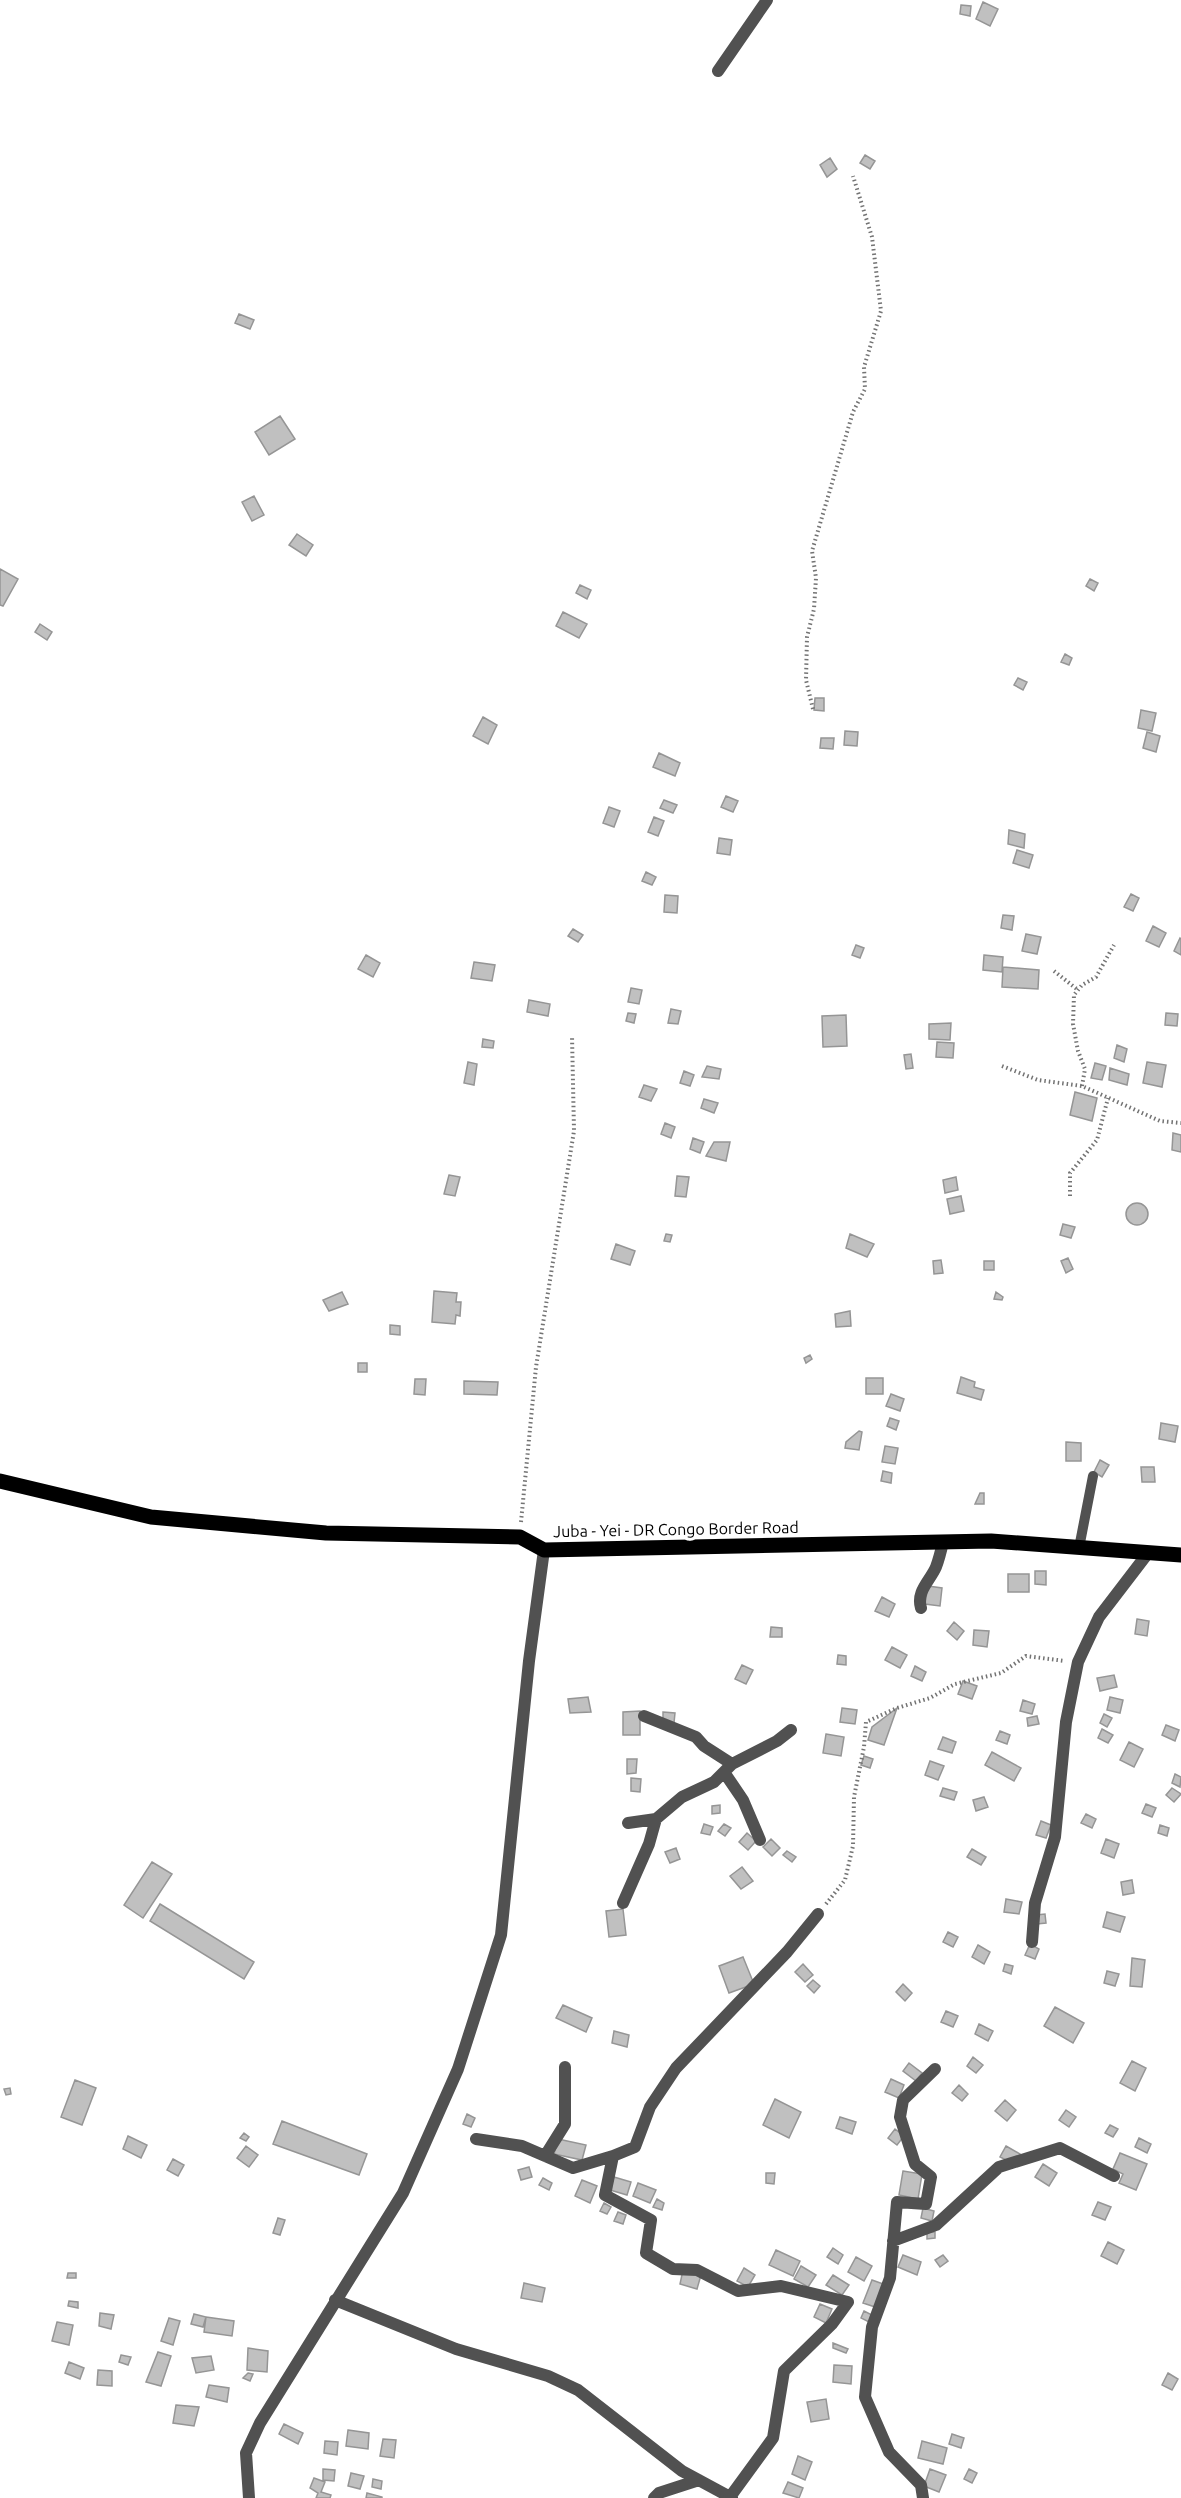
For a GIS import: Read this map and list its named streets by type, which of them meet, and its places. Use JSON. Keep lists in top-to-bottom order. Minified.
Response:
{"streets":{"main road":["Juba - Yei - DR Congo Border Road"]}}
